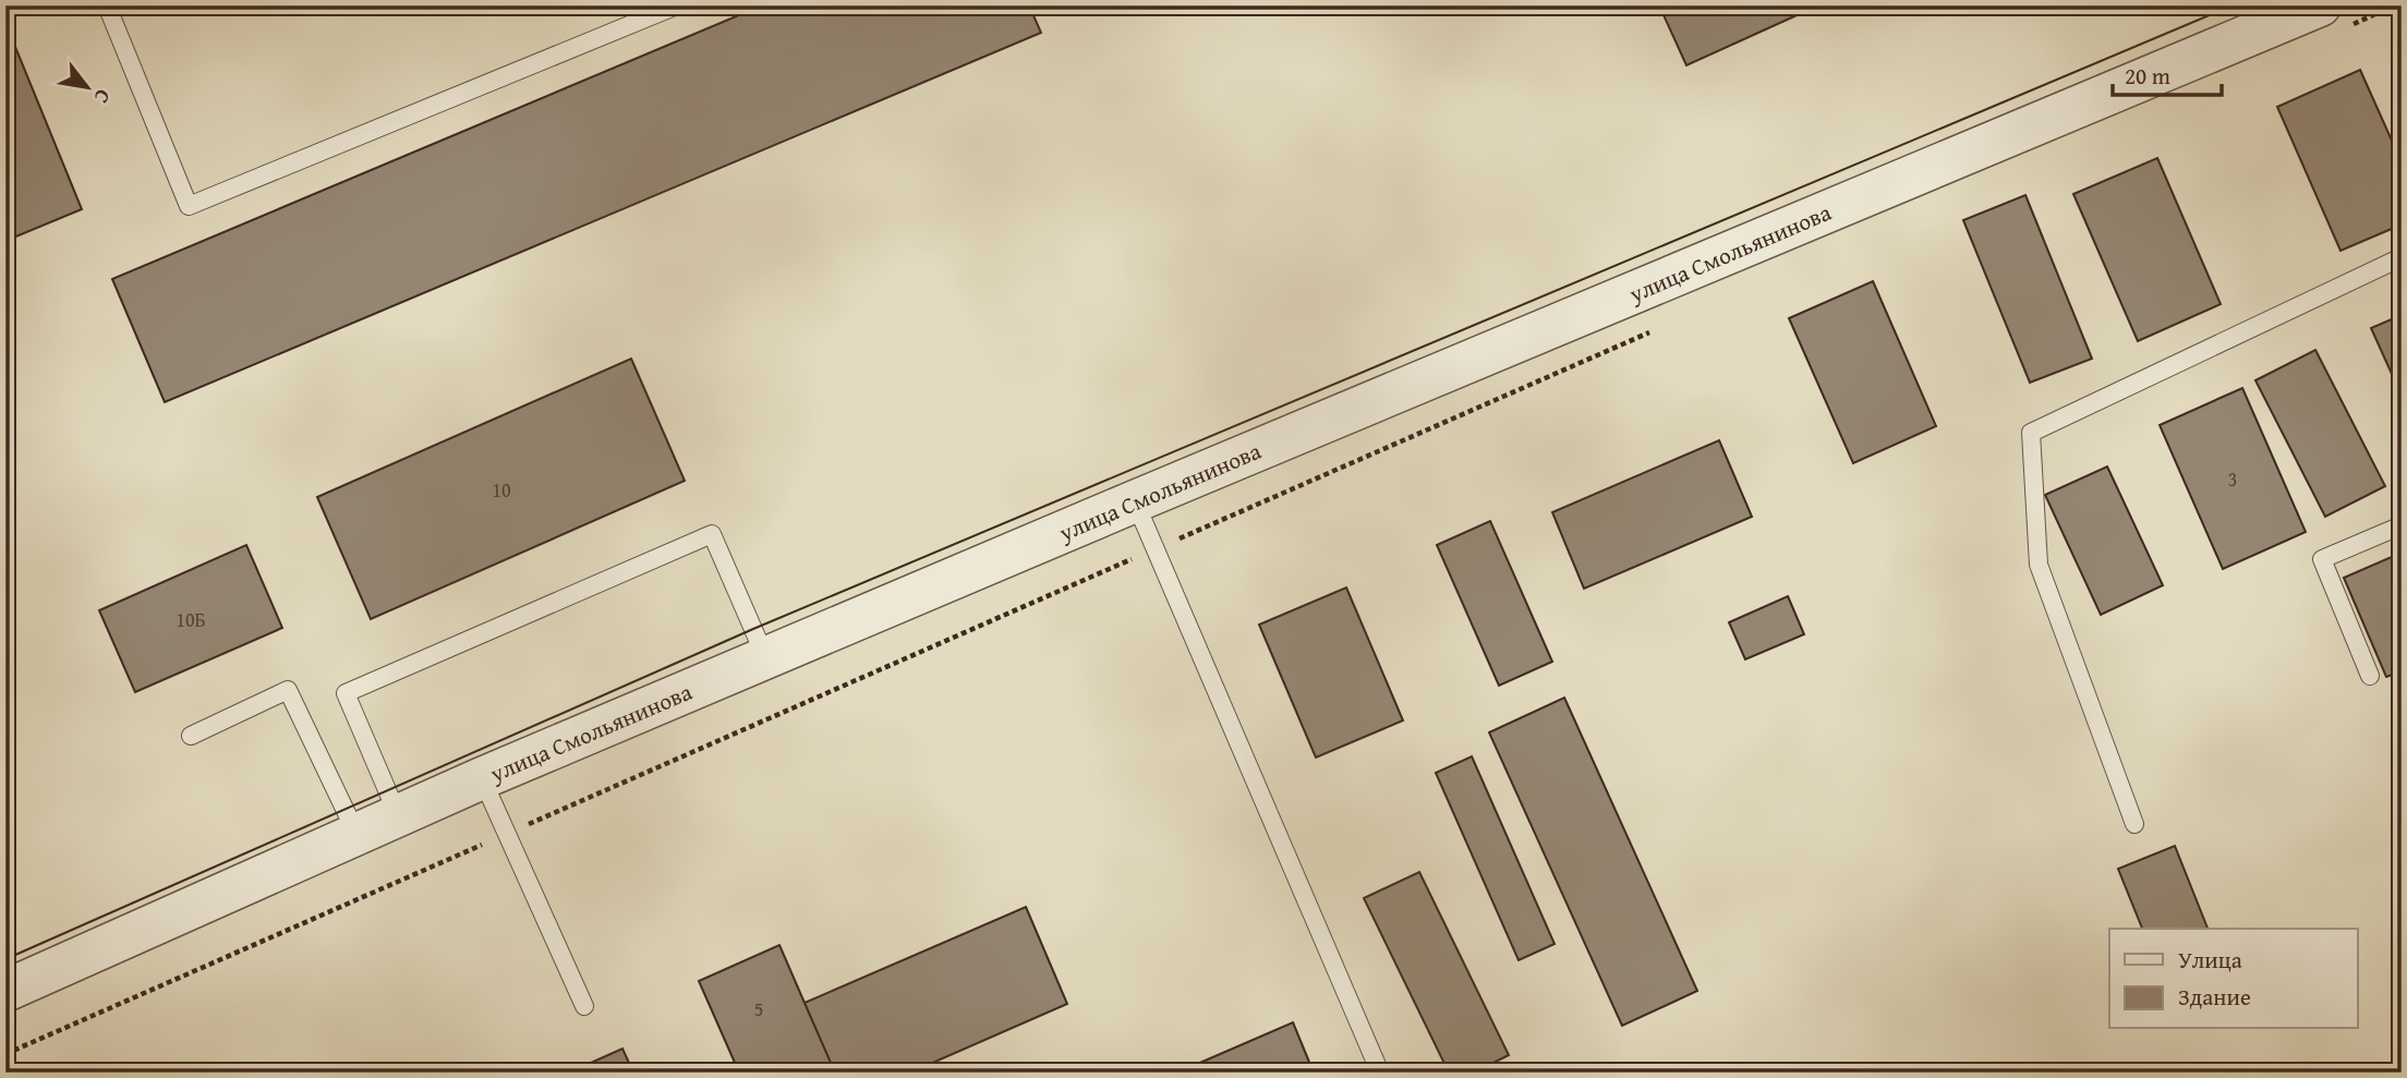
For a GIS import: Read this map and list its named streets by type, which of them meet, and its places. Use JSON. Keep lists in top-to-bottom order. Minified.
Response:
{"streets":{"street":["улица Смольянинова"]},"house_numbers":["3","10","10Б","5"],"legend":["Улица","Здание"],"scale_bar":"20 m","north":"bottom right"}
